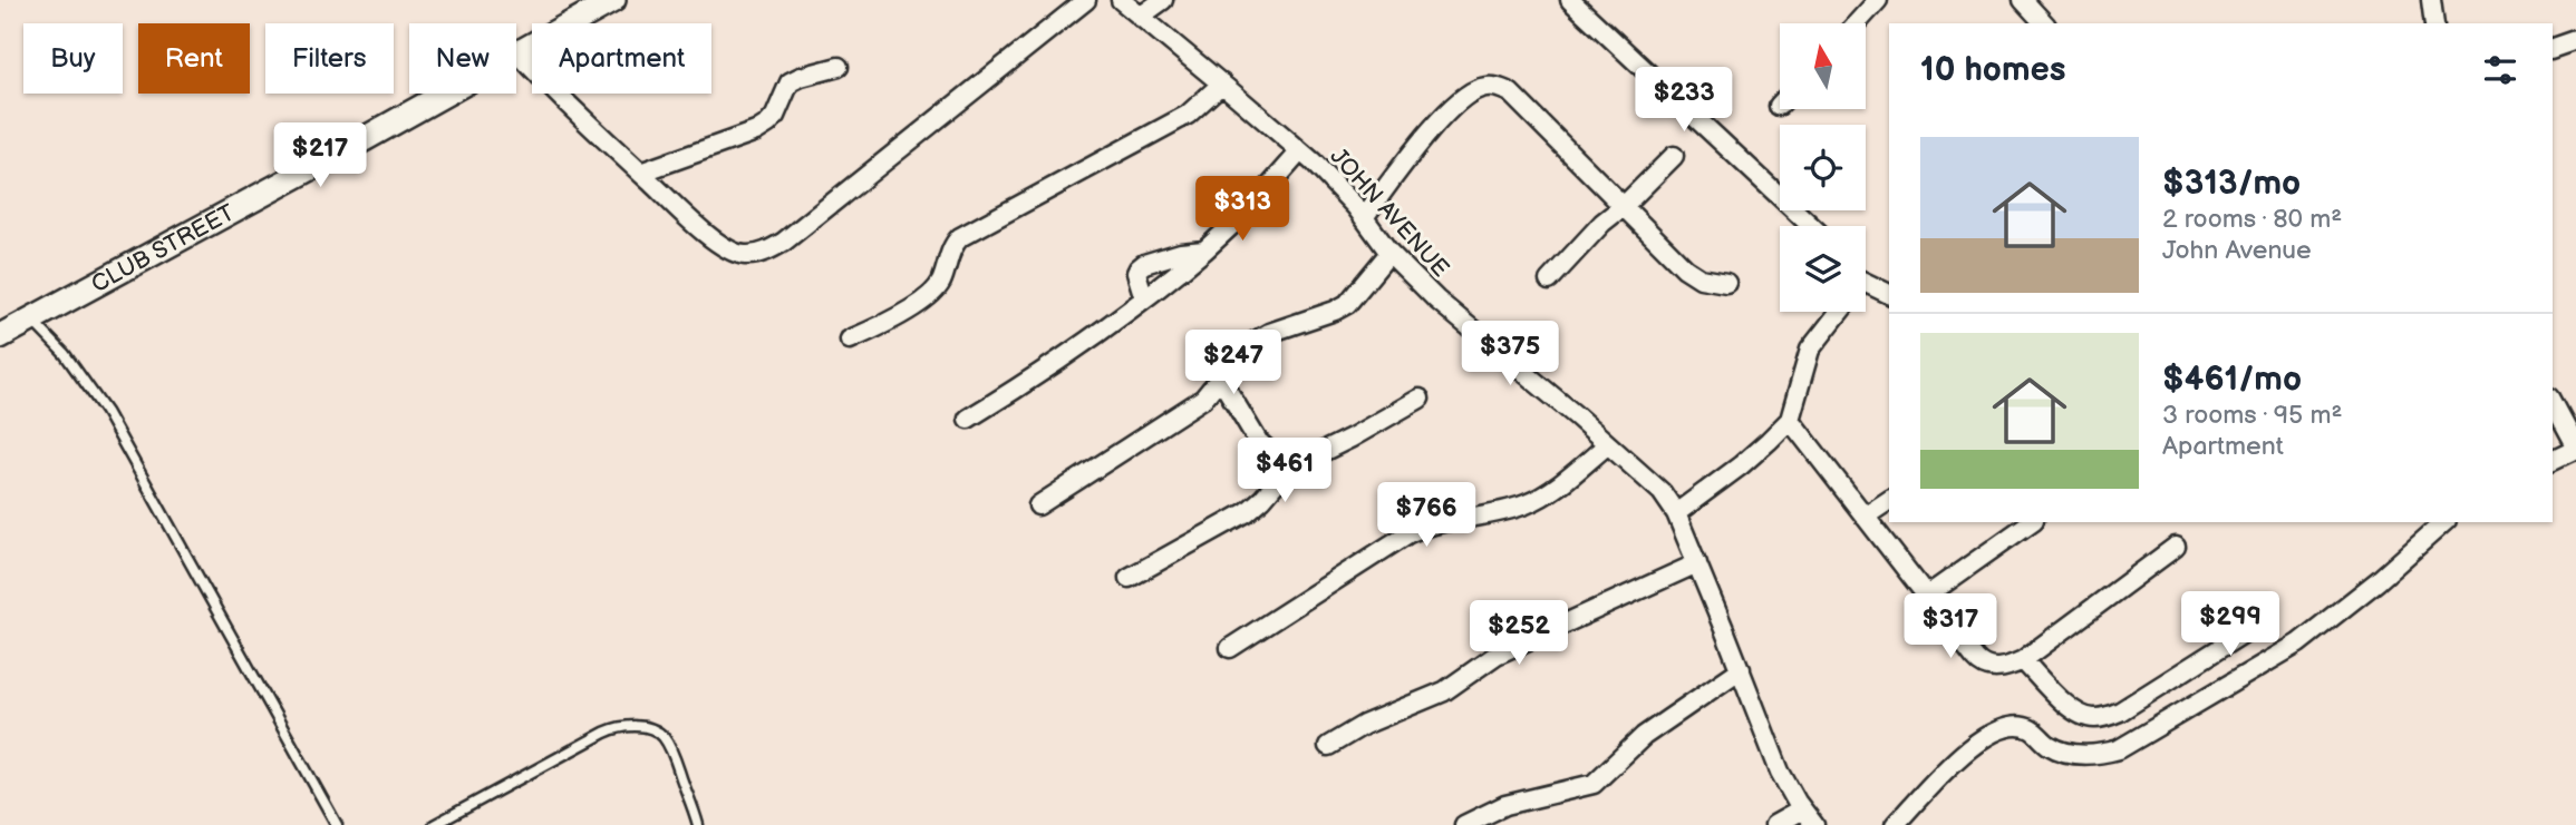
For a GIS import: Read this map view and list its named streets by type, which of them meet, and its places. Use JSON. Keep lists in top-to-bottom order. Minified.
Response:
{"streets":{"main road":["CLUB STREET"],"street":["JOHN AVENUE"]},"north":"top","page":{"chip":["Buy","Rent","Filters","New","Apartment"],"heading":"10 homes","price":["$233","$217","$313","$375","$247","$461","$766","$299","$317","$252"],"list":[{"name":"$313/mo","note":"2 rooms · 80 m² · John Avenue"},{"name":"$461/mo","note":"3 rooms · 95 m² · Apartment"}]}}
